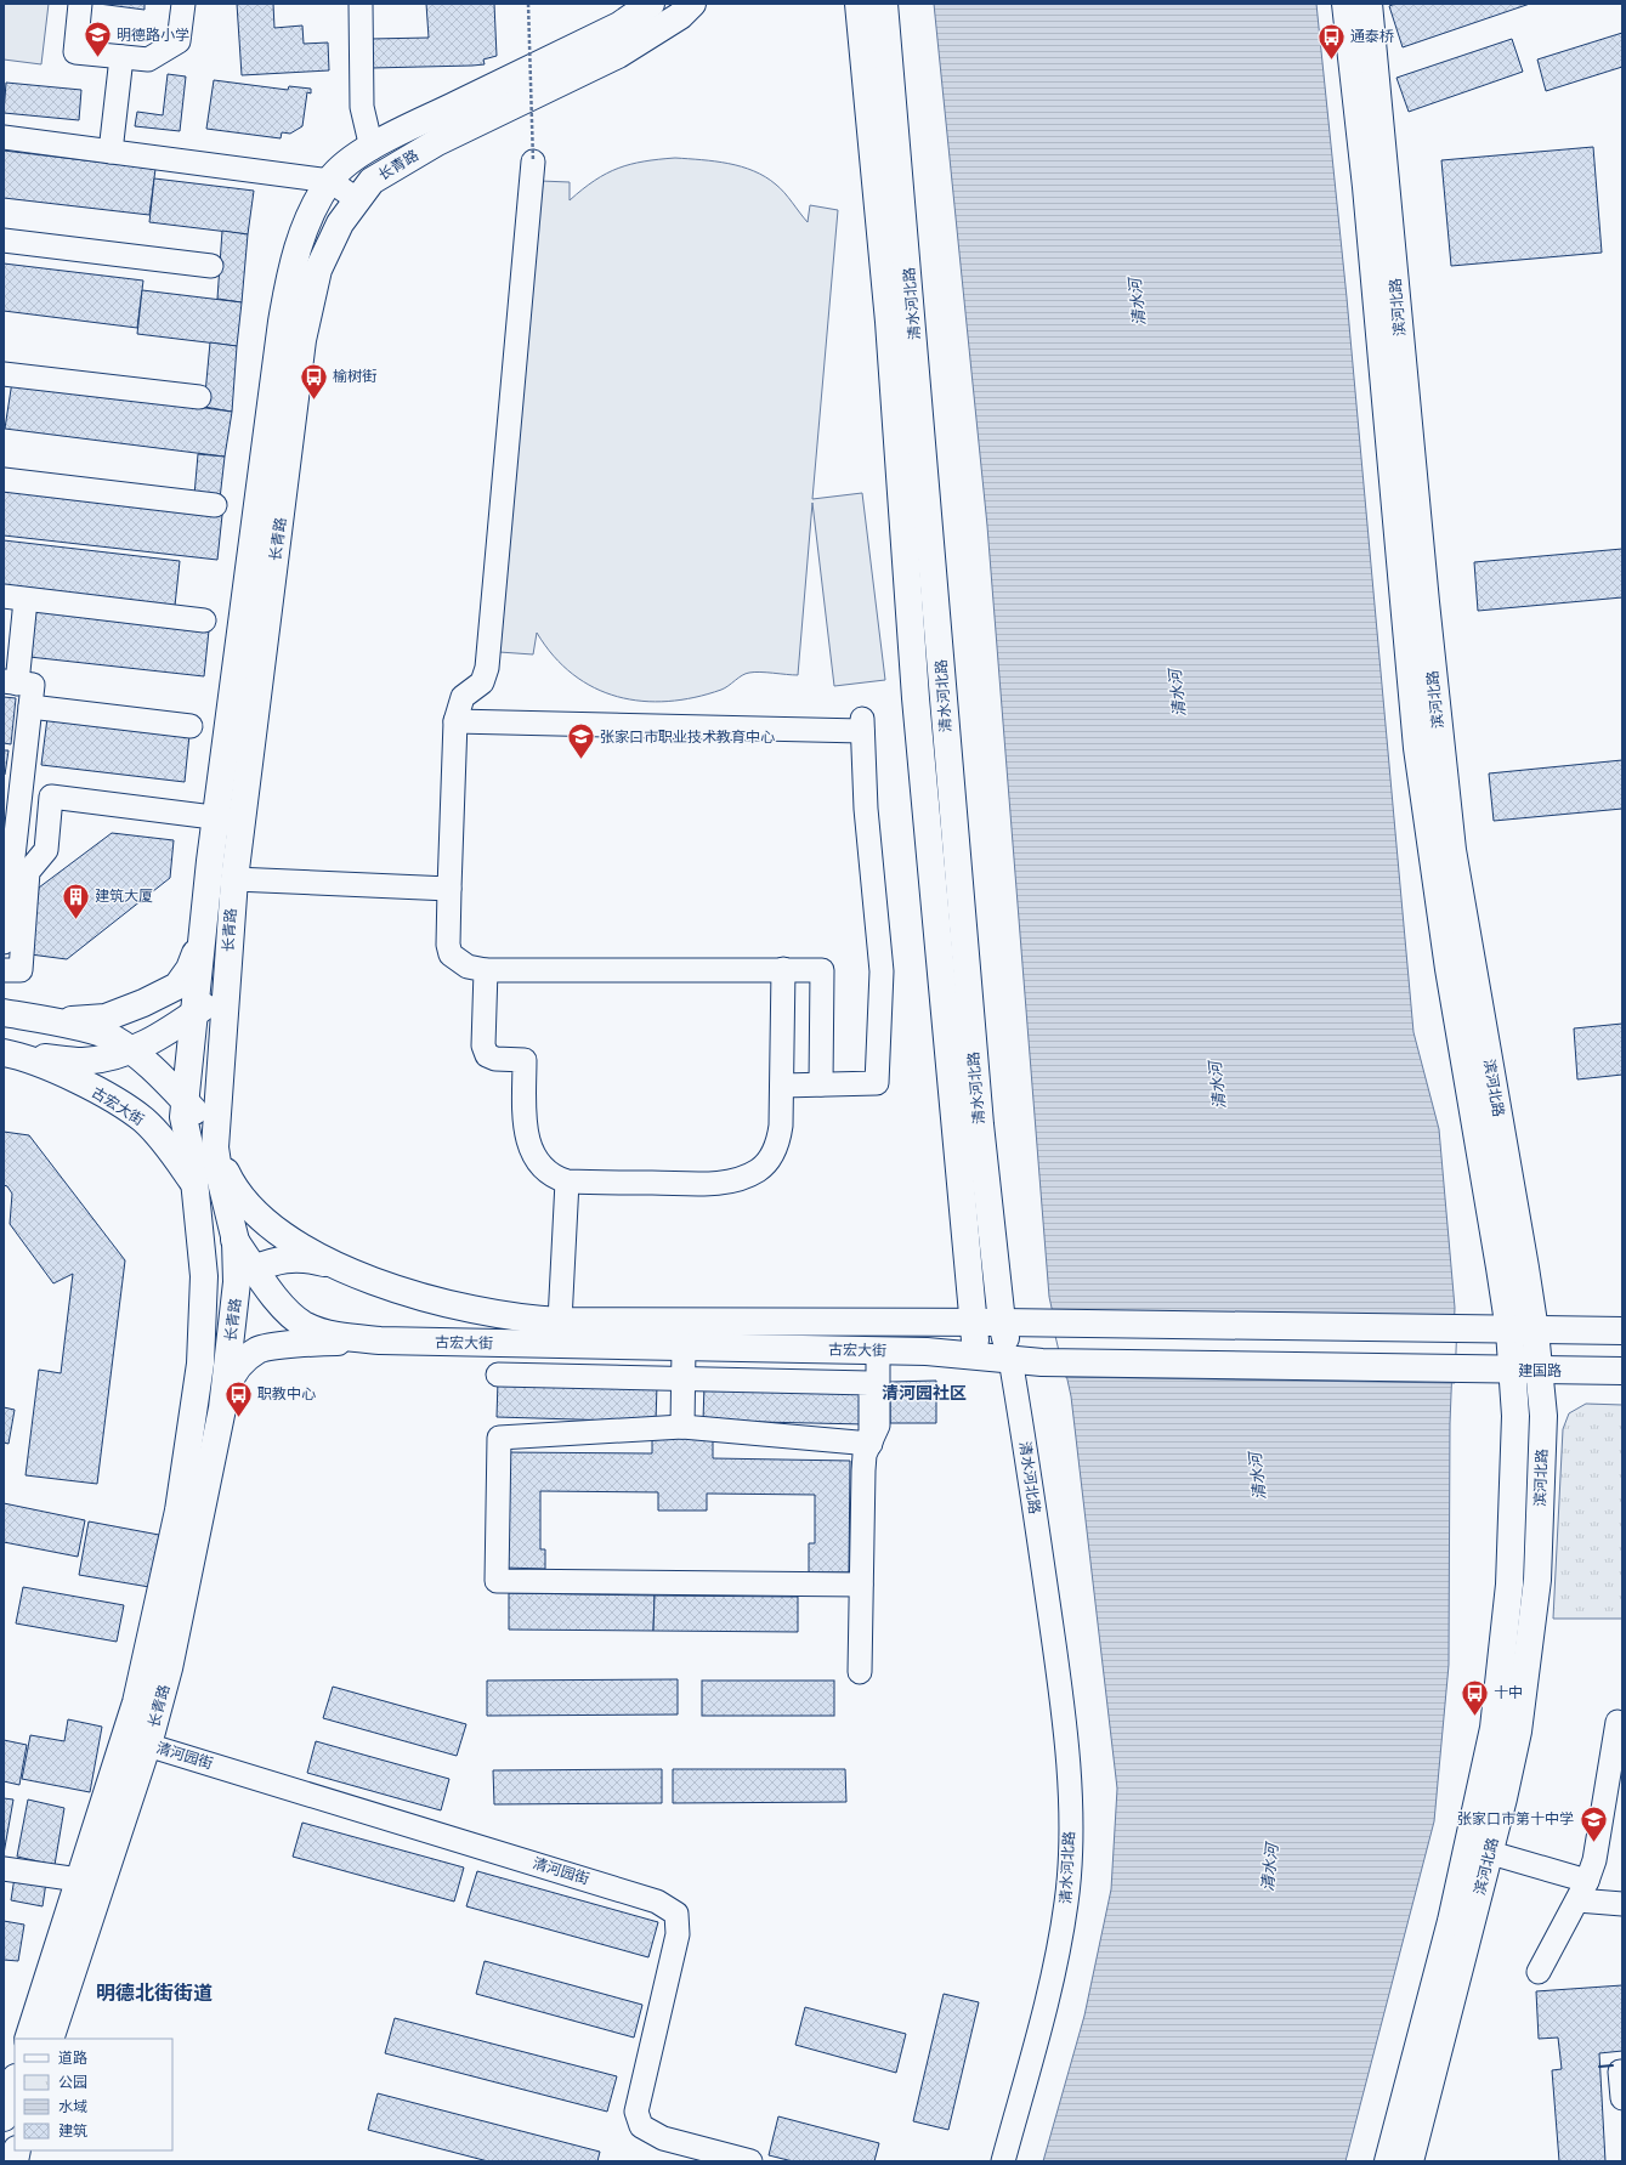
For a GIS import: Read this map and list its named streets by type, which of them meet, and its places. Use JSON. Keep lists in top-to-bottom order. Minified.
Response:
{"streets":{"main road":["长青路","清水河北路","滨河北路","古宏大街","建国路"],"street":["清河园街"]},"crossings":[["长青路","古宏大街"],["长青路","清河园街"],["清水河北路","古宏大街"],["滨河北路","古宏大街"],["滨河北路","建国路"],["古宏大街","建国路"]],"districts":["清河园社区","明德北街街道"],"water":["清水河"],"places":{"school or university":["明德路小学","张家口市职业技术教育中心","张家口市第十中学"],"bus stop":["通泰桥","榆树街","职教中心","十中"],"building":["建筑大厦"]},"legend":["道路","公园","水域","建筑"]}
